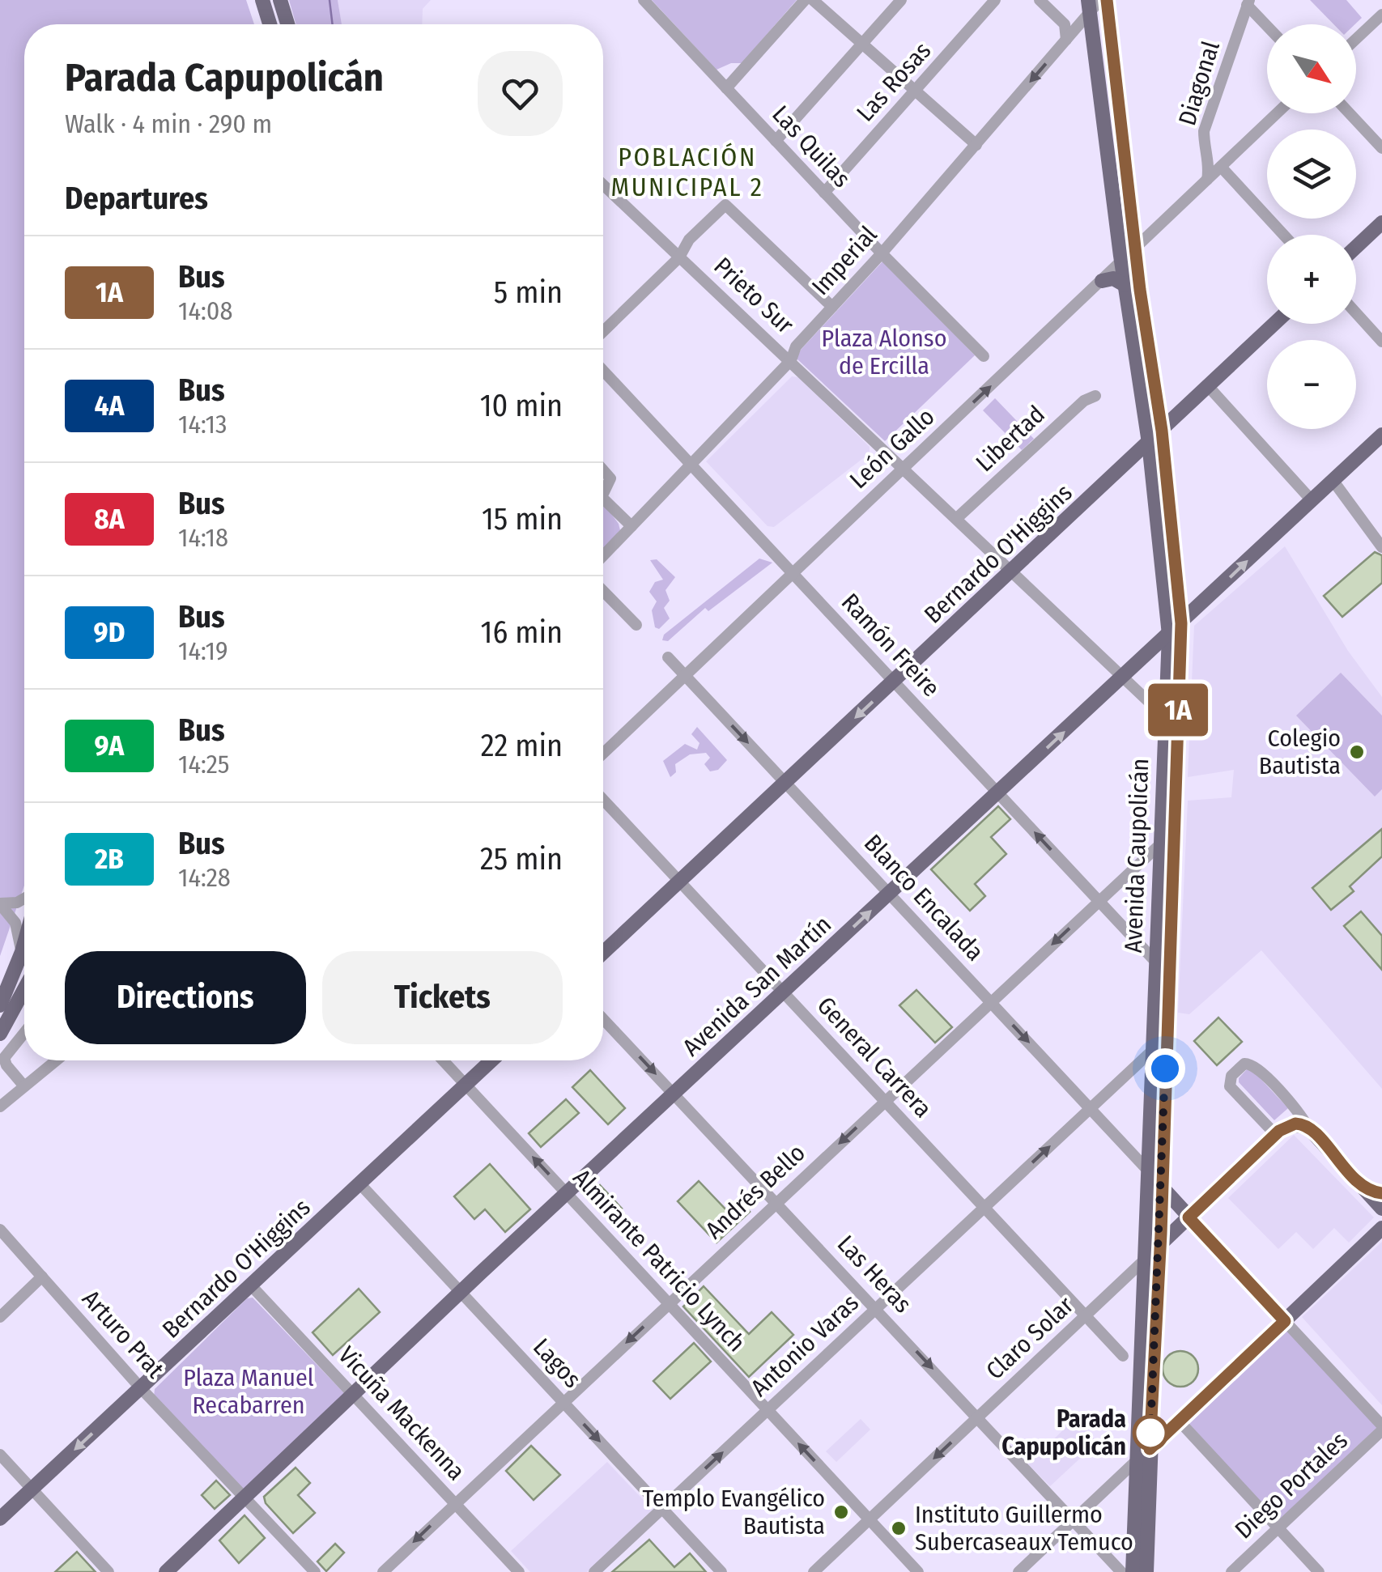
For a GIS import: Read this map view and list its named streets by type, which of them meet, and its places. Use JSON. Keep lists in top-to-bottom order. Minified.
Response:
{"streets":{"main road":["Bernardo O'Higgins","Avenida Caupolicán","Avenida San Martín","Claro Solar"],"street":["Las Rosas","Diagonal","Las Quilas","Imperial","Prieto Sur","Libertad","León Gallo","Ramón Freire","Blanco Encalada","General Carrera","Andrés Bello","Almirante Patricio Lynch","Las Heras","Arturo Prat","Antonio Varas","Lagos","Vicuña Mackenna","Diego Portales"]},"crossings":[["Las Rosas","Las Quilas"],["Diagonal","León Gallo"],["Las Quilas","Imperial"],["Imperial","Prieto Sur"],["Imperial","Ramón Freire"],["Imperial","Avenida Caupolicán"],["Prieto Sur","Libertad"],["Prieto Sur","León Gallo"],["Prieto Sur","Bernardo O'Higgins"],["Prieto Sur","Avenida Caupolicán"],["Prieto Sur","Avenida San Martín"],["León Gallo","Ramón Freire"],["León Gallo","Avenida Caupolicán"],["León Gallo","Blanco Encalada"],["Bernardo O'Higgins","Ramón Freire"],["Bernardo O'Higgins","Avenida Caupolicán"],["Bernardo O'Higgins","Blanco Encalada"],["Bernardo O'Higgins","General Carrera"],["Bernardo O'Higgins","Almirante Patricio Lynch"],["Bernardo O'Higgins","Arturo Prat"],["Bernardo O'Higgins","Lagos"],["Bernardo O'Higgins","Vicuña Mackenna"],["Ramón Freire","Avenida Caupolicán"],["Ramón Freire","Avenida San Martín"],["Ramón Freire","Andrés Bello"],["Avenida Caupolicán","Blanco Encalada"],["Avenida Caupolicán","Avenida San Martín"],["Avenida Caupolicán","Andrés Bello"],["Avenida Caupolicán","Claro Solar"],["Avenida Caupolicán","Antonio Varas"],["Blanco Encalada","Avenida San Martín"],["Blanco Encalada","Andrés Bello"],["Blanco Encalada","Antonio Varas"],["Avenida San Martín","General Carrera"],["Avenida San Martín","Almirante Patricio Lynch"],["Avenida San Martín","Las Heras"],["Avenida San Martín","Arturo Prat"],["Avenida San Martín","Lagos"],["Avenida San Martín","Vicuña Mackenna"],["General Carrera","Andrés Bello"],["General Carrera","Claro Solar"],["General Carrera","Antonio Varas"],["Andrés Bello","Almirante Patricio Lynch"],["Andrés Bello","Las Heras"],["Andrés Bello","Lagos"],["Andrés Bello","Vicuña Mackenna"],["Almirante Patricio Lynch","Claro Solar"],["Almirante Patricio Lynch","Antonio Varas"],["Las Heras","Claro Solar"],["Las Heras","Antonio Varas"],["Antonio Varas","Lagos"]],"one_way":["Blanco Encalada","Andrés Bello","Almirante Patricio Lynch","Antonio Varas"],"districts":["POBLACIÓN MUNICIPAL 2"],"parks":["Plaza Alonso de Ercilla","Plaza Manuel Recabarren"],"places":["Colegio Bautista","Parada Capupolicán","Templo Evangélico Bautista","Instituto Guillermo Subercaseaux Temuco"],"lines":["bus line 1A"],"north":"bottom right","page":{"on_map":"1A","map_buttons":["+","−"],"heading":[["Parada Capupolicán","Walk · 4 min · 290 m"],"Departures"],"list":[{"mark":"1A","name":"Bus","note":"14:08","value":"5 min"},{"mark":"4A","name":"Bus","note":"14:13","value":"10 min"},{"mark":"8A","name":"Bus","note":"14:18","value":"15 min"},{"mark":"9D","name":"Bus","note":"14:19","value":"16 min"},{"mark":"9A","name":"Bus","note":"14:25","value":"22 min"},{"mark":"2B","name":"Bus","note":"14:28","value":"25 min"}],"buttons":["Directions","Tickets"]}}
